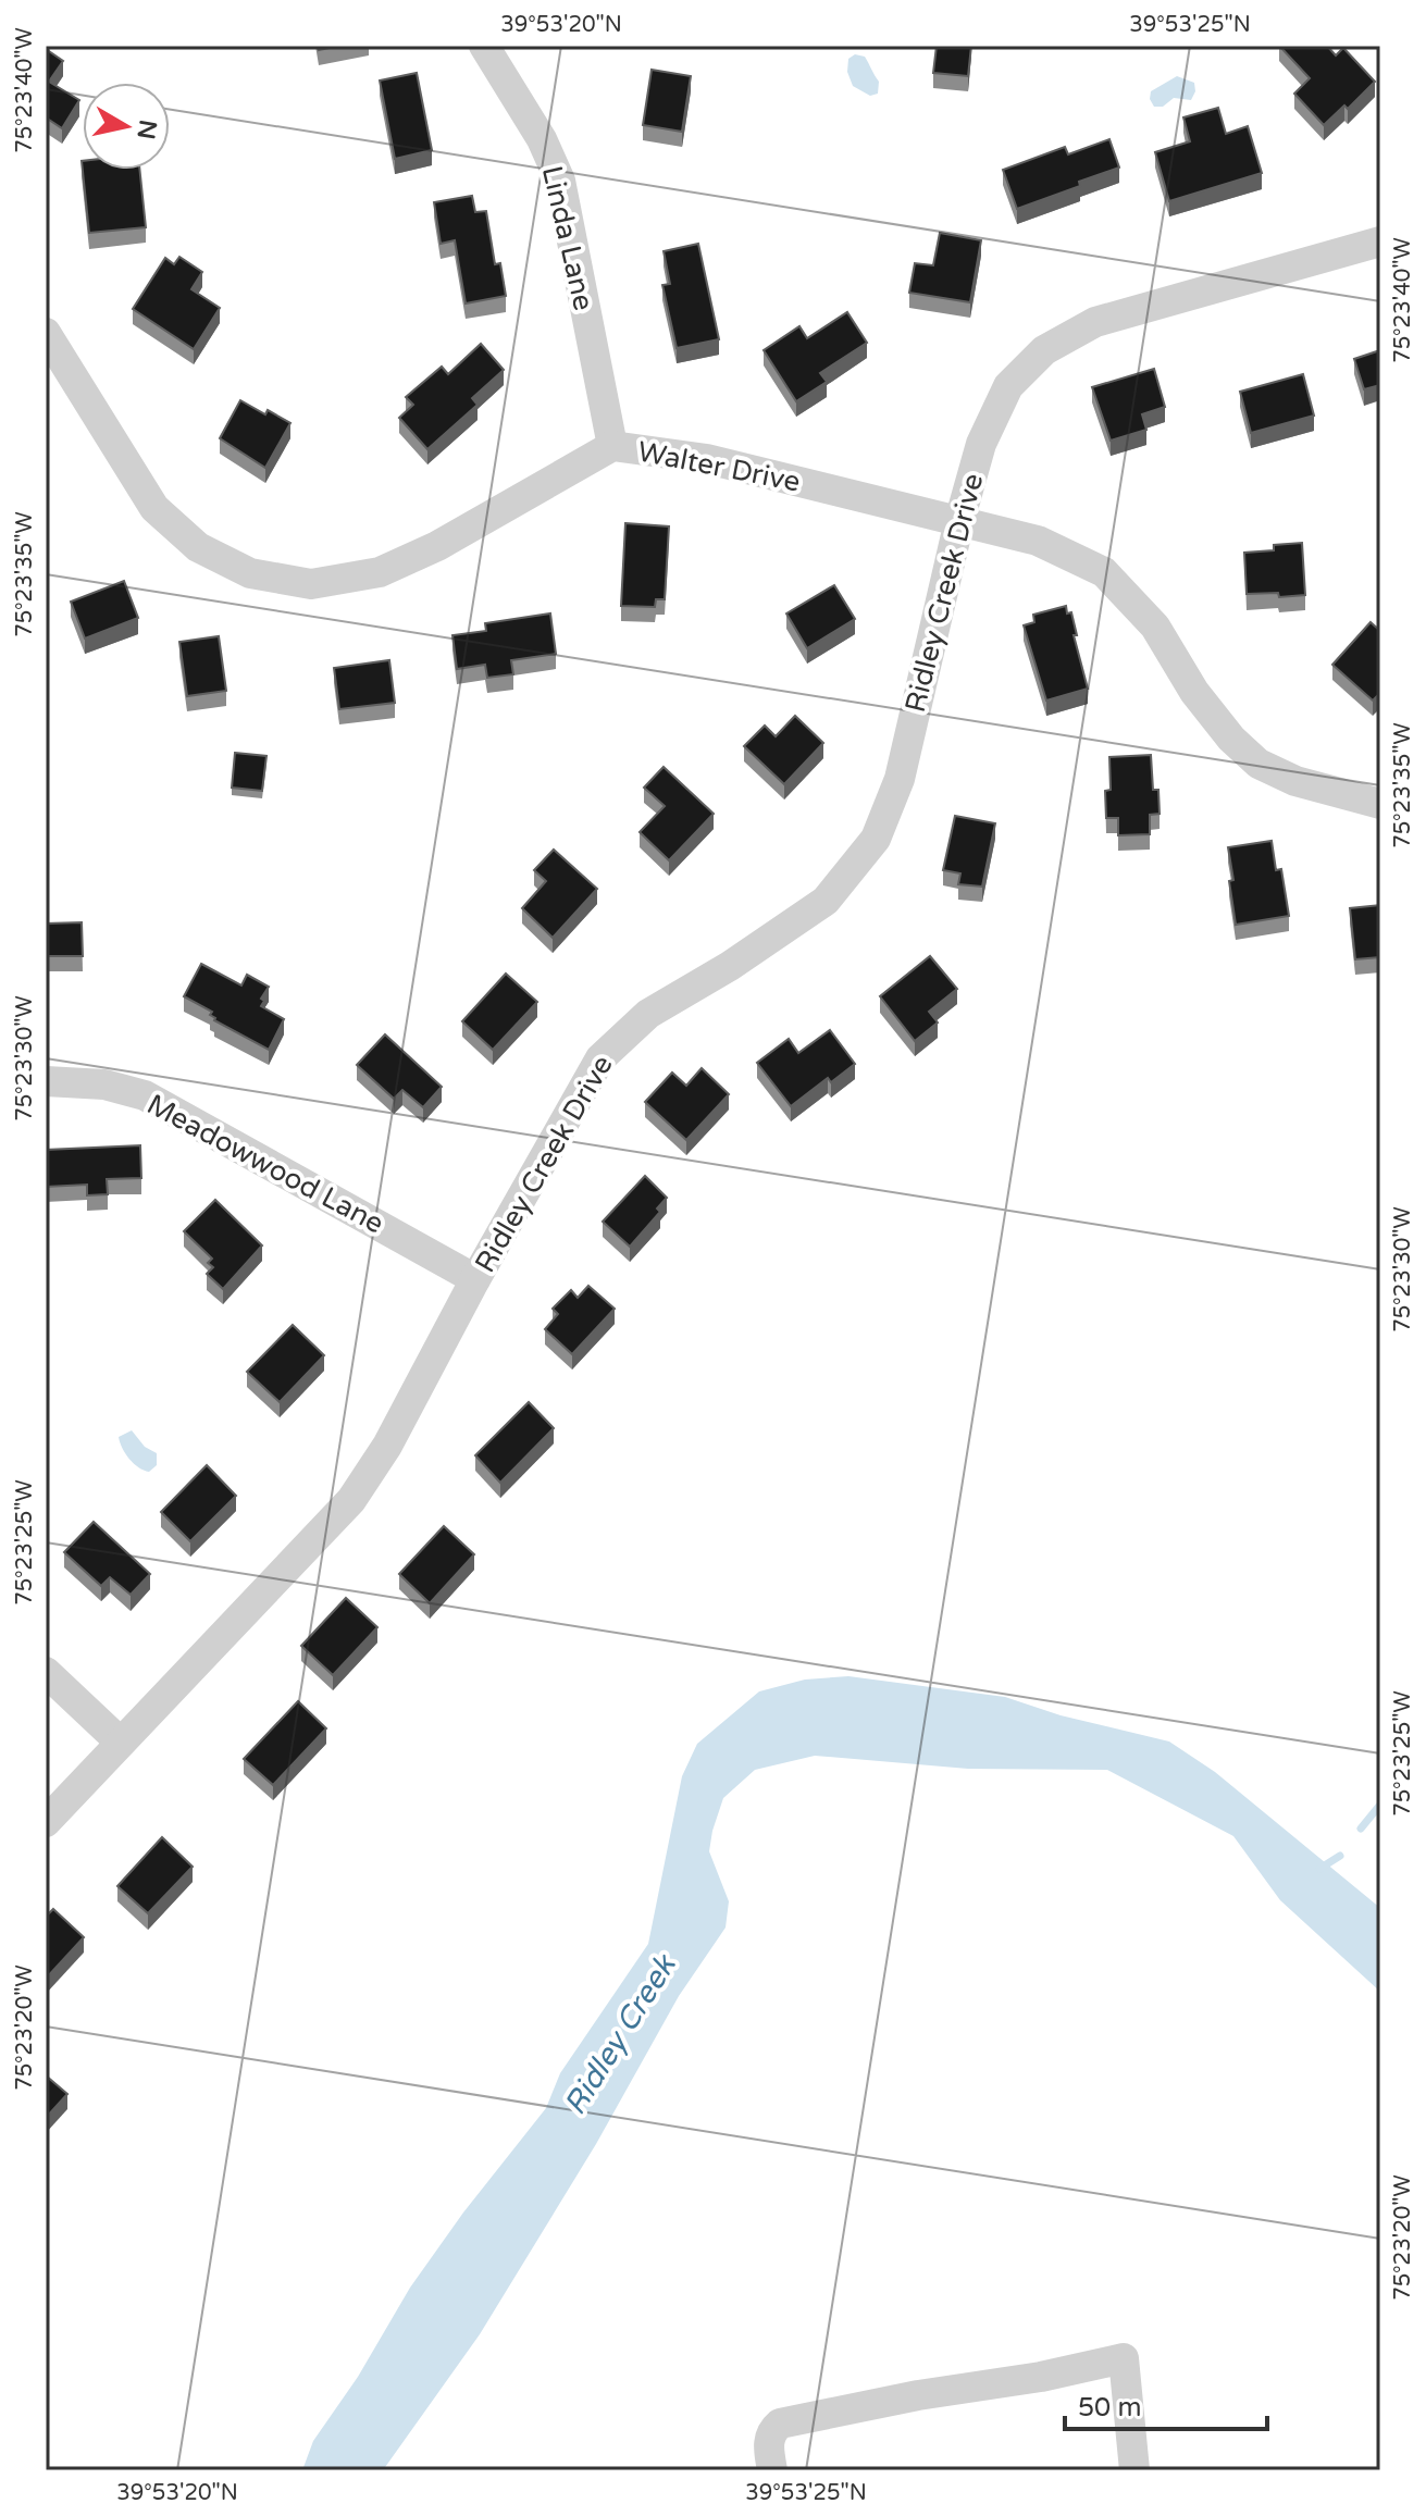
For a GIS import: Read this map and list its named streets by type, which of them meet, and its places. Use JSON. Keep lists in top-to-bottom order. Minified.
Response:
{"streets":{"street":["Linda Lane","Walter Drive","Ridley Creek Drive","Meadowwood Lane"]},"crossings":[["Linda Lane","Walter Drive"],["Walter Drive","Ridley Creek Drive"],["Ridley Creek Drive","Meadowwood Lane"]],"water":["Ridley Creek"],"scale_bar":"50 m","north":"right","coordinates":["39°53'20\"N","39°53'25\"N","75°23'40\"W","75°23'35\"W","75°23'30\"W","75°23'25\"W","75°23'20\"W"]}
